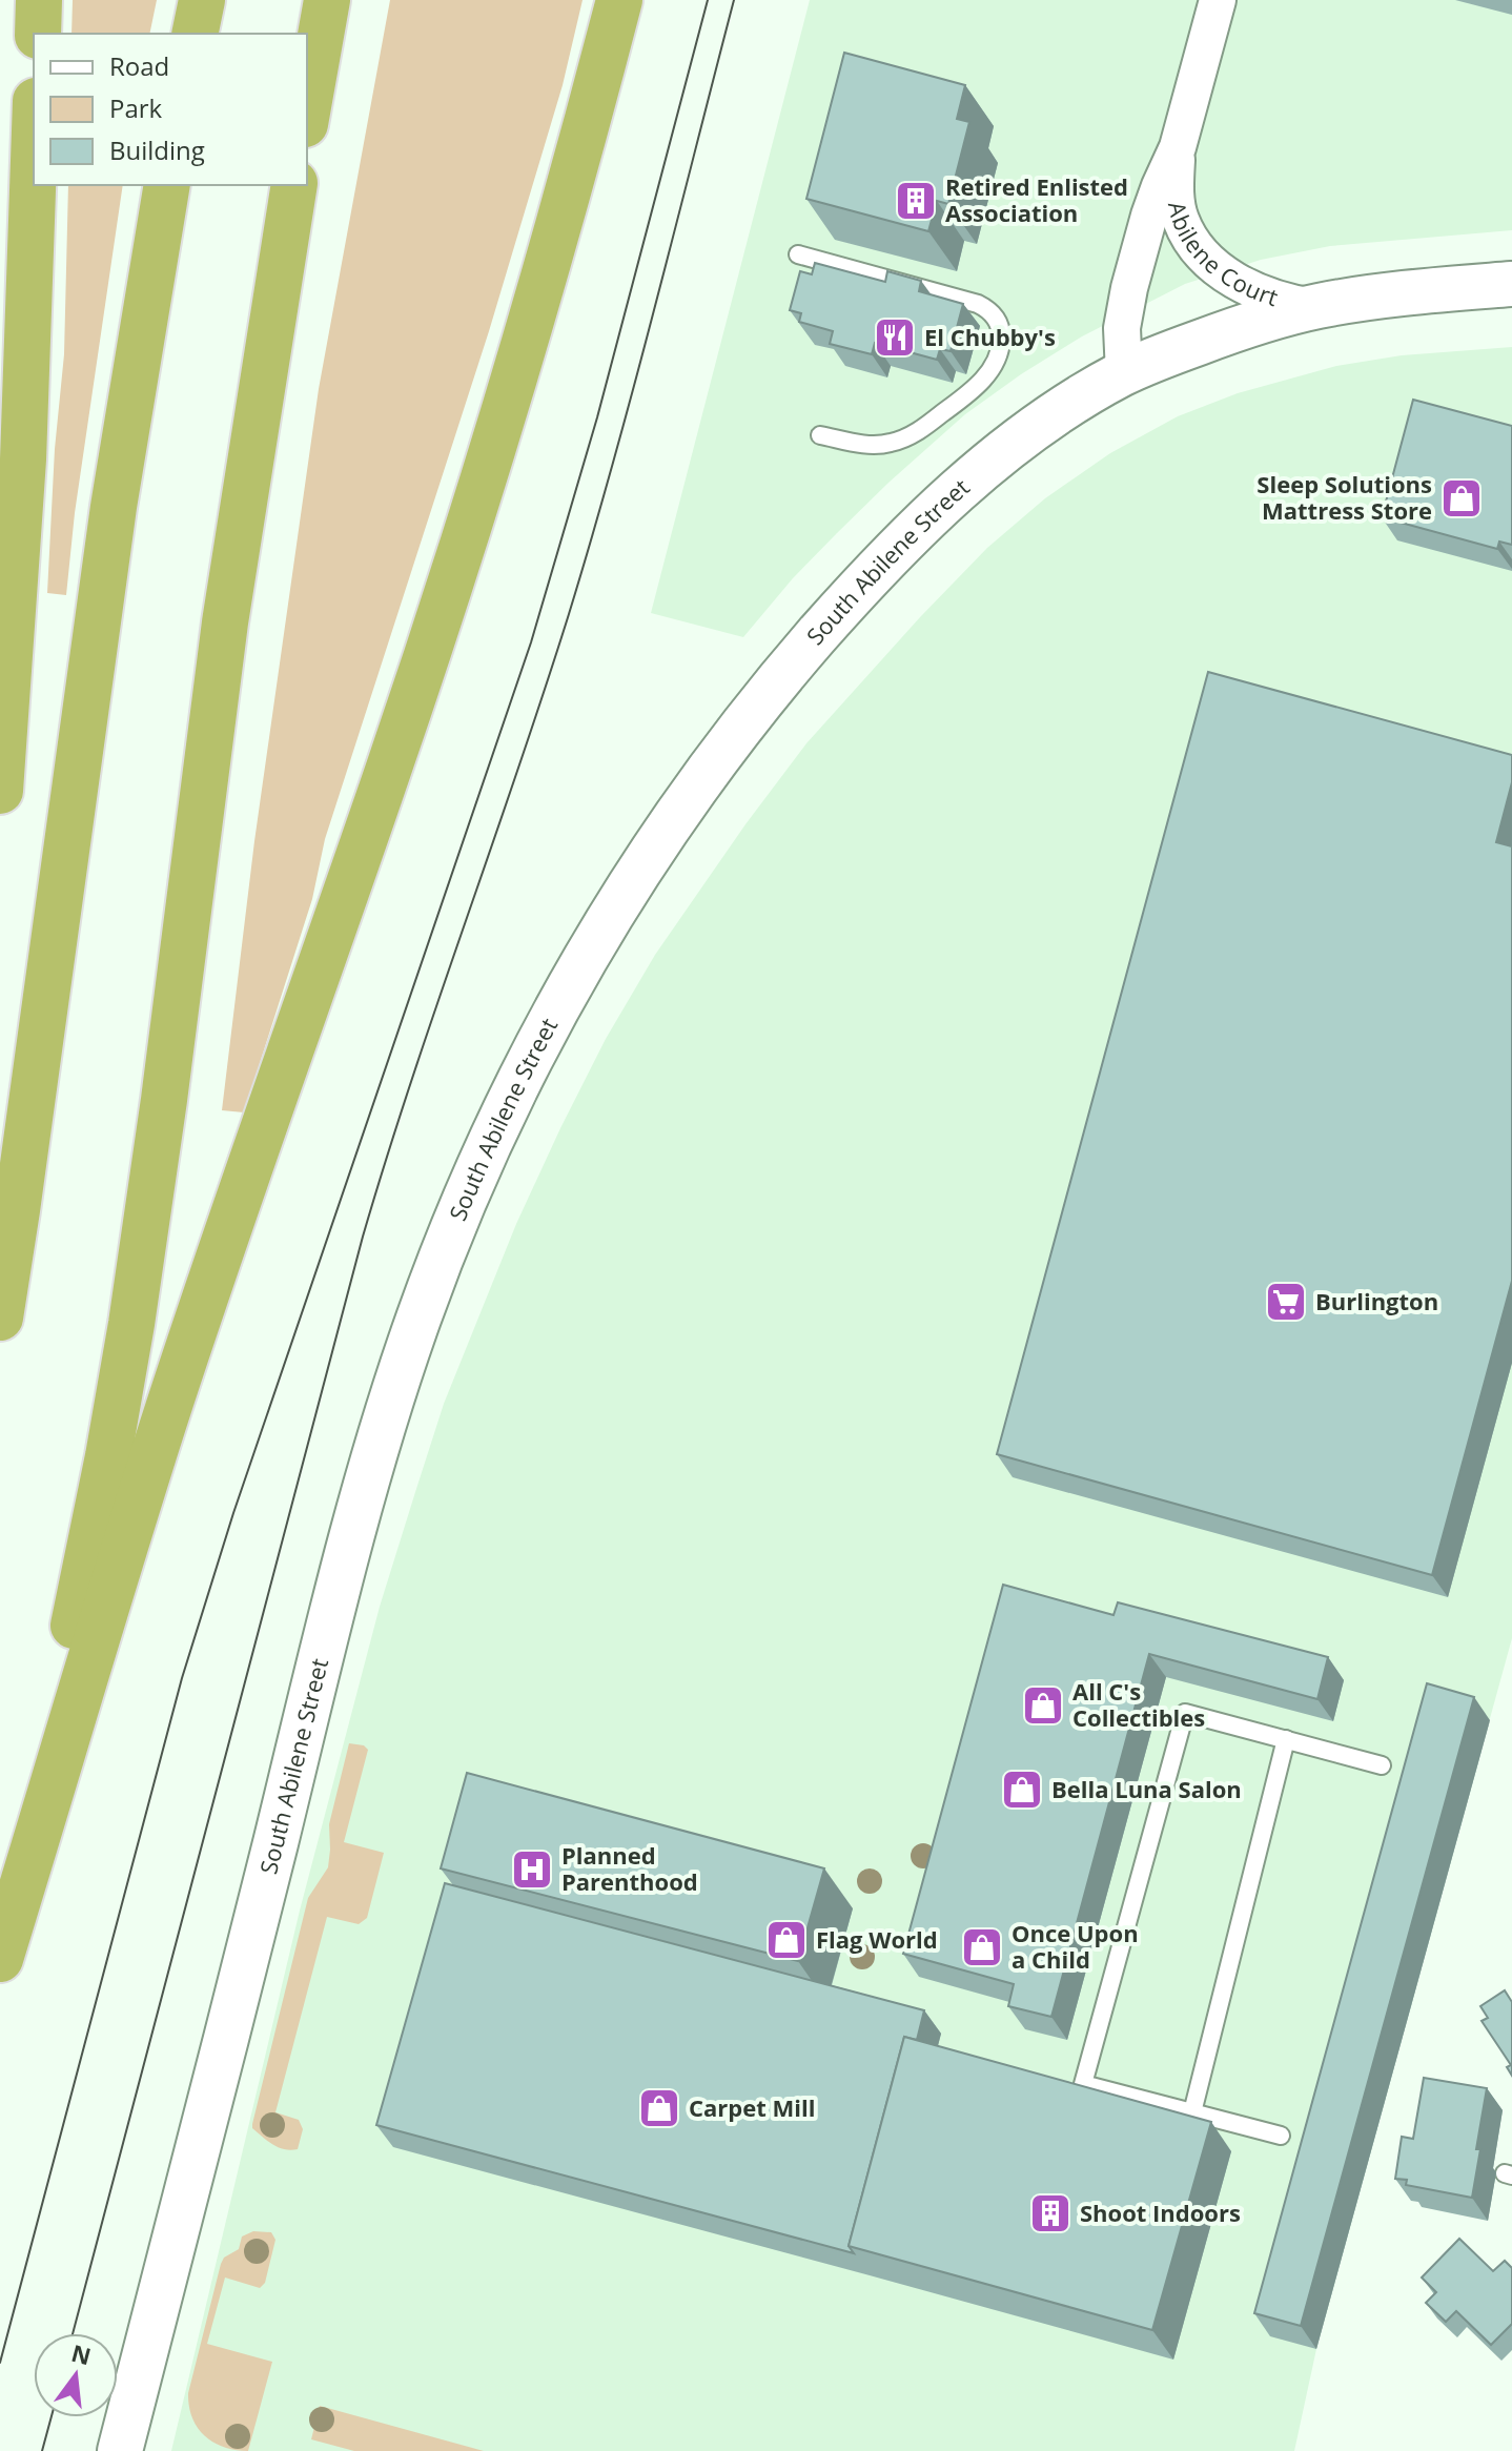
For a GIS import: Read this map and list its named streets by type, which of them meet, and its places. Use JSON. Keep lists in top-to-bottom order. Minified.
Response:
{"streets":{"street":["Abilene Court","South Abilene Street"]},"crossings":[["Abilene Court","South Abilene Street"]],"places":{"building":["Retired Enlisted Association","Shoot Indoors"],"restaurant":["El Chubby's"],"shop":["Sleep Solutions Mattress Store","All C's Collectibles","Bella Luna Salon","Flag World","Once Upon a Child","Carpet Mill"],"supermarket":["Burlington"],"hospital":["Planned Parenthood"]},"legend":["Road","Park","Building"],"north":"top"}
